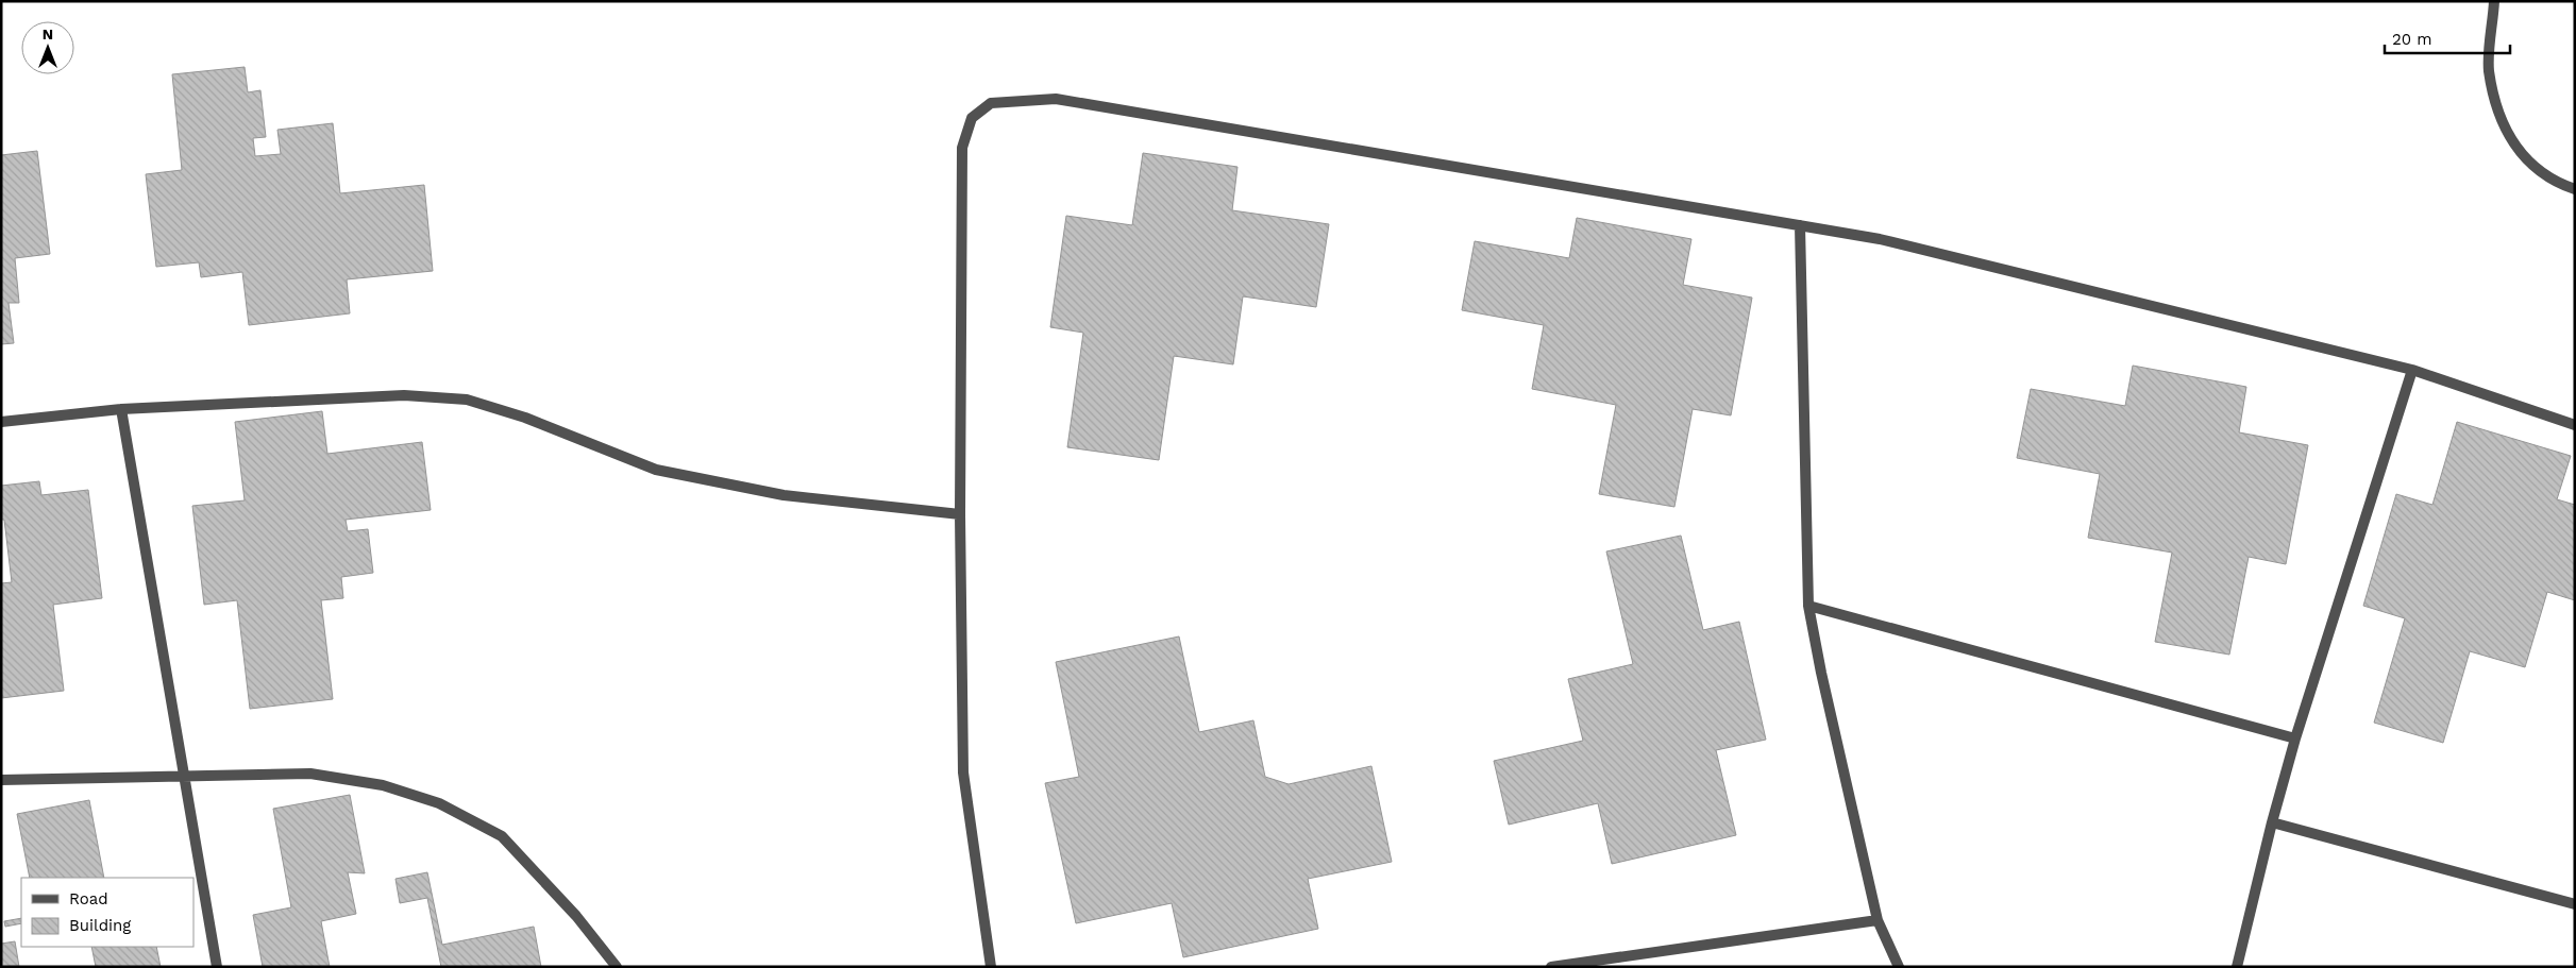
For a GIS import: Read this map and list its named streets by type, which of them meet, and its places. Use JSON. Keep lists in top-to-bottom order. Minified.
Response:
{"legend":["Road","Building"],"scale_bar":"20 m","north":"top"}
